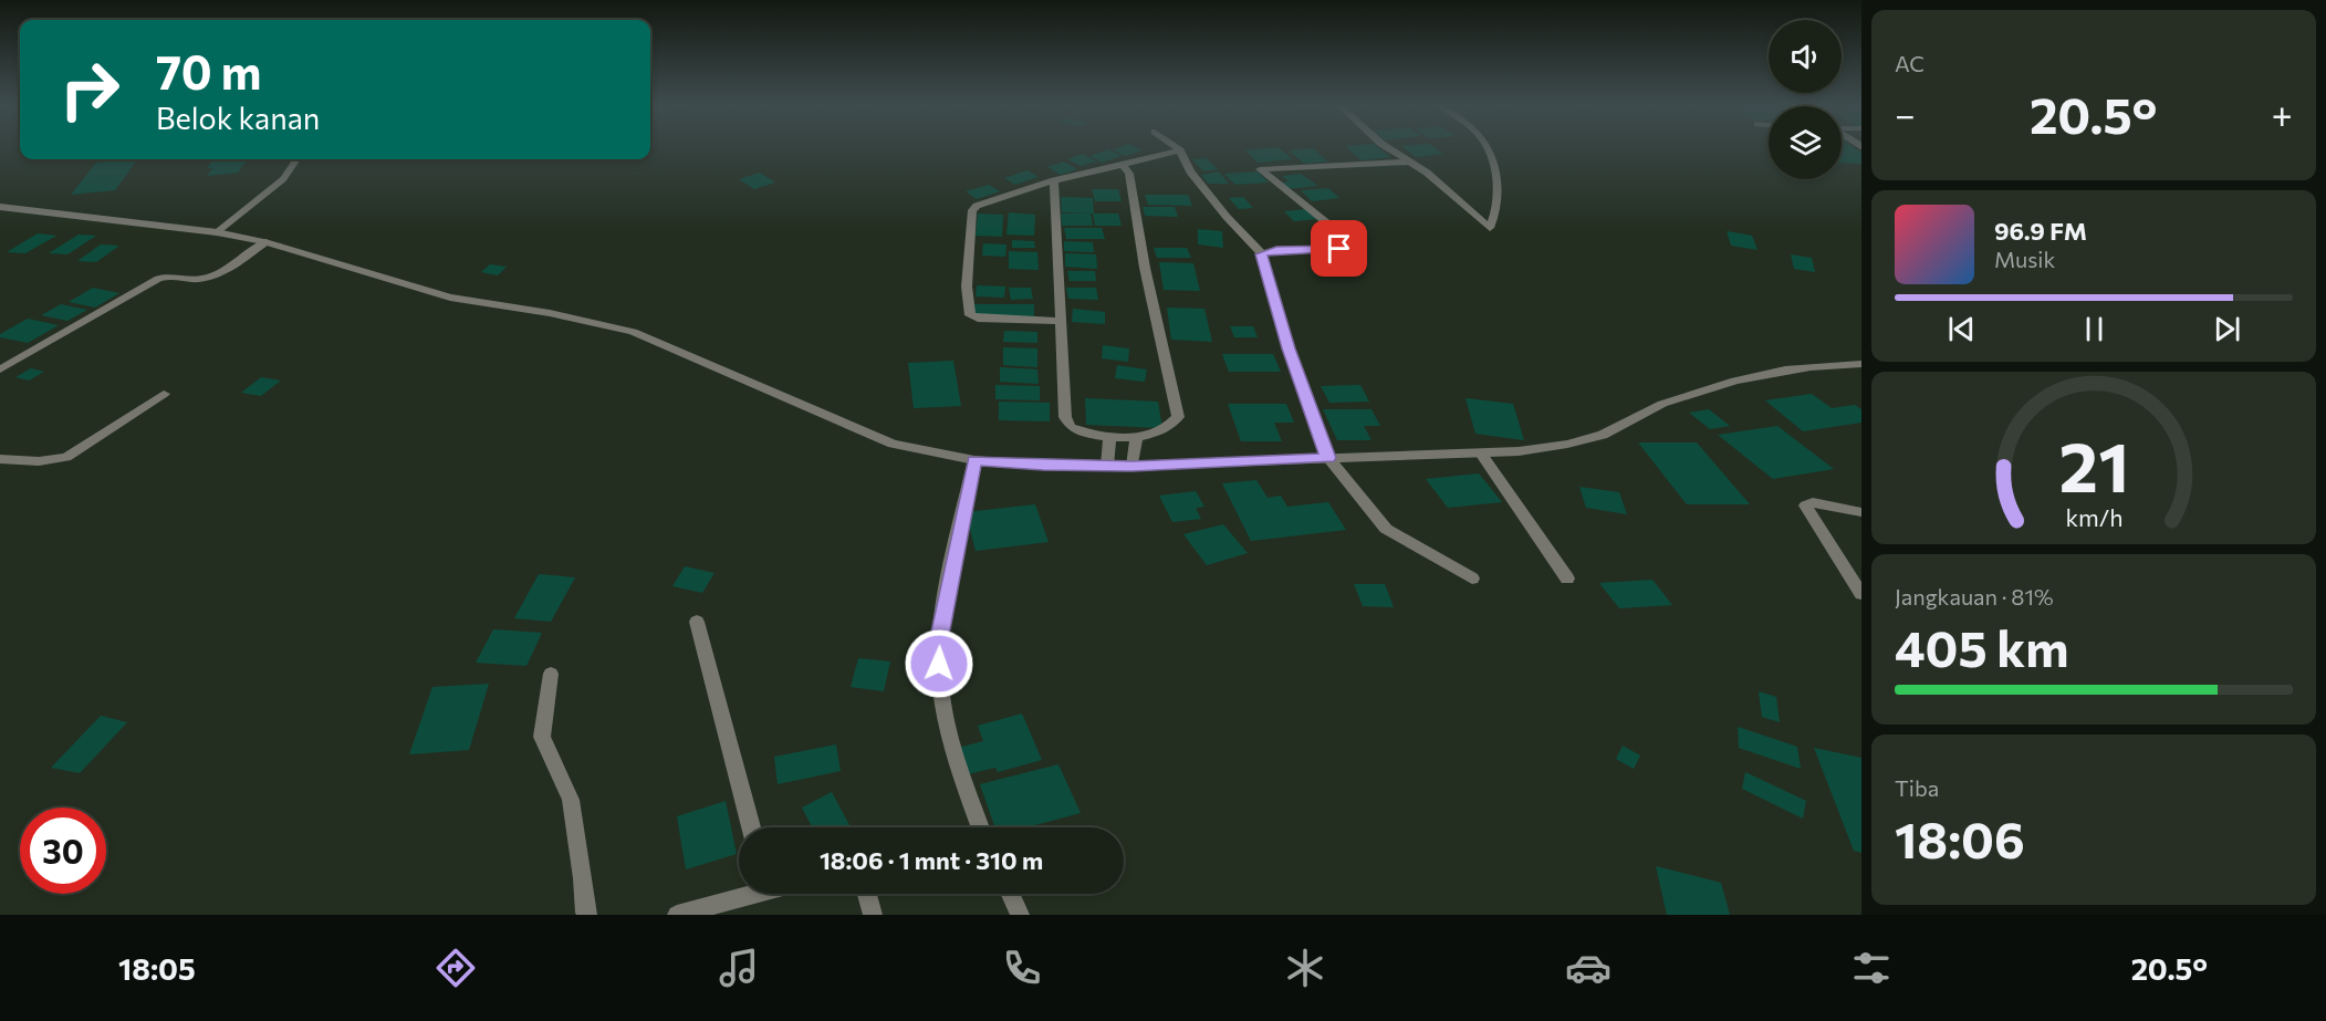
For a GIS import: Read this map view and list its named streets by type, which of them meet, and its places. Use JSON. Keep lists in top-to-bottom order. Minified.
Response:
{"page":{"tile":["AC",["Jangkauan · 81%","405 km"],["Tiba","18:06"]],"turn":["70 m","Belok kanan"],"heat":["−","20.5°","+"],"song":["96.9 FM","Musik"],"limit":"30","trip":"18:06 · 1 mnt · 310 m","tabs":["18:05","20.5°"],"gauge":["21","km/h"]}}
